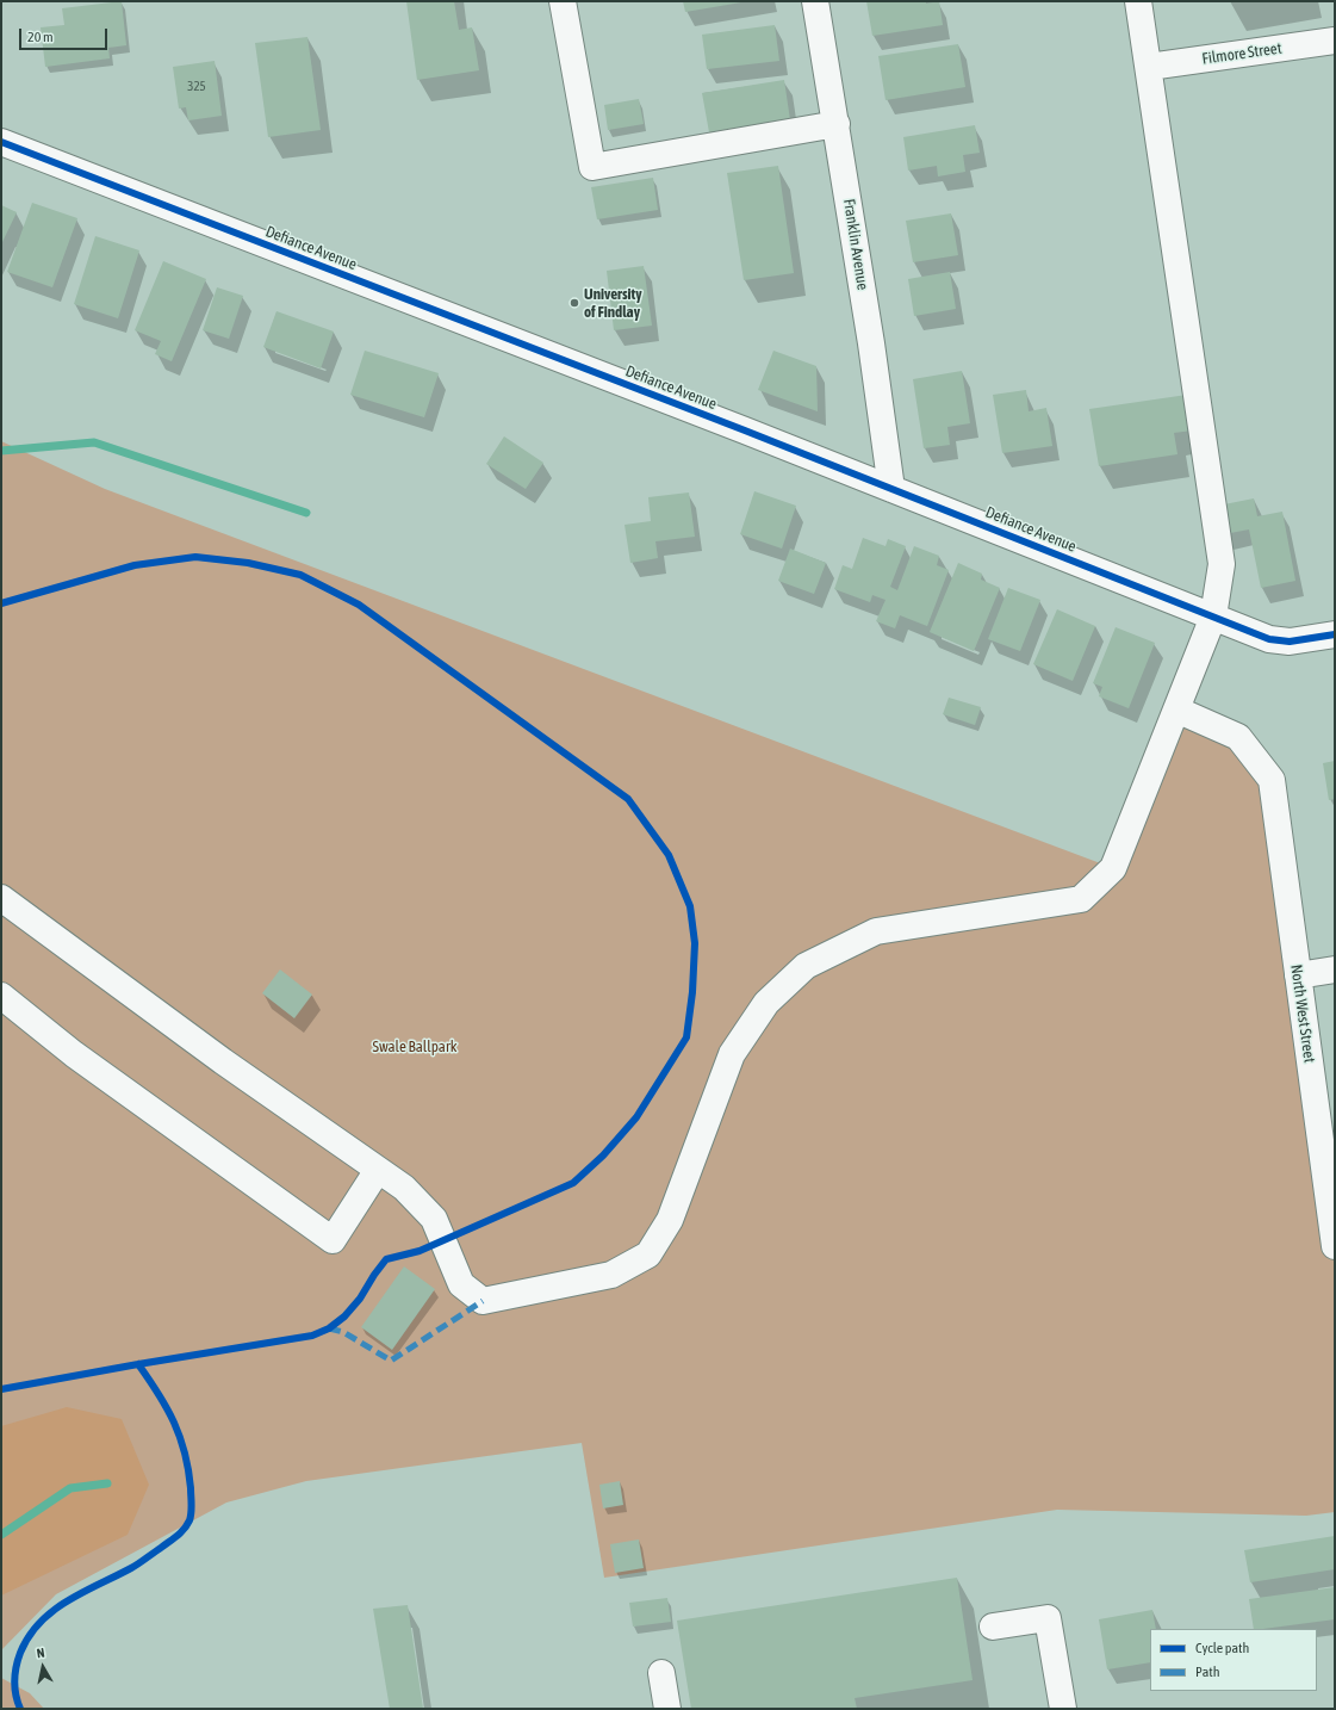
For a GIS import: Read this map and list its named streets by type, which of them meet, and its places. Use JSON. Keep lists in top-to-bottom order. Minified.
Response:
{"streets":{"street":["Filmore Street","Franklin Avenue","Defiance Avenue","North West Street"]},"crossings":[["Franklin Avenue","Defiance Avenue"]],"parks":["Swale Ballpark"],"places":["University of Findlay"],"house_numbers":["325"],"legend":["Cycle path","Path"],"scale_bar":"20 m","north":"top"}
